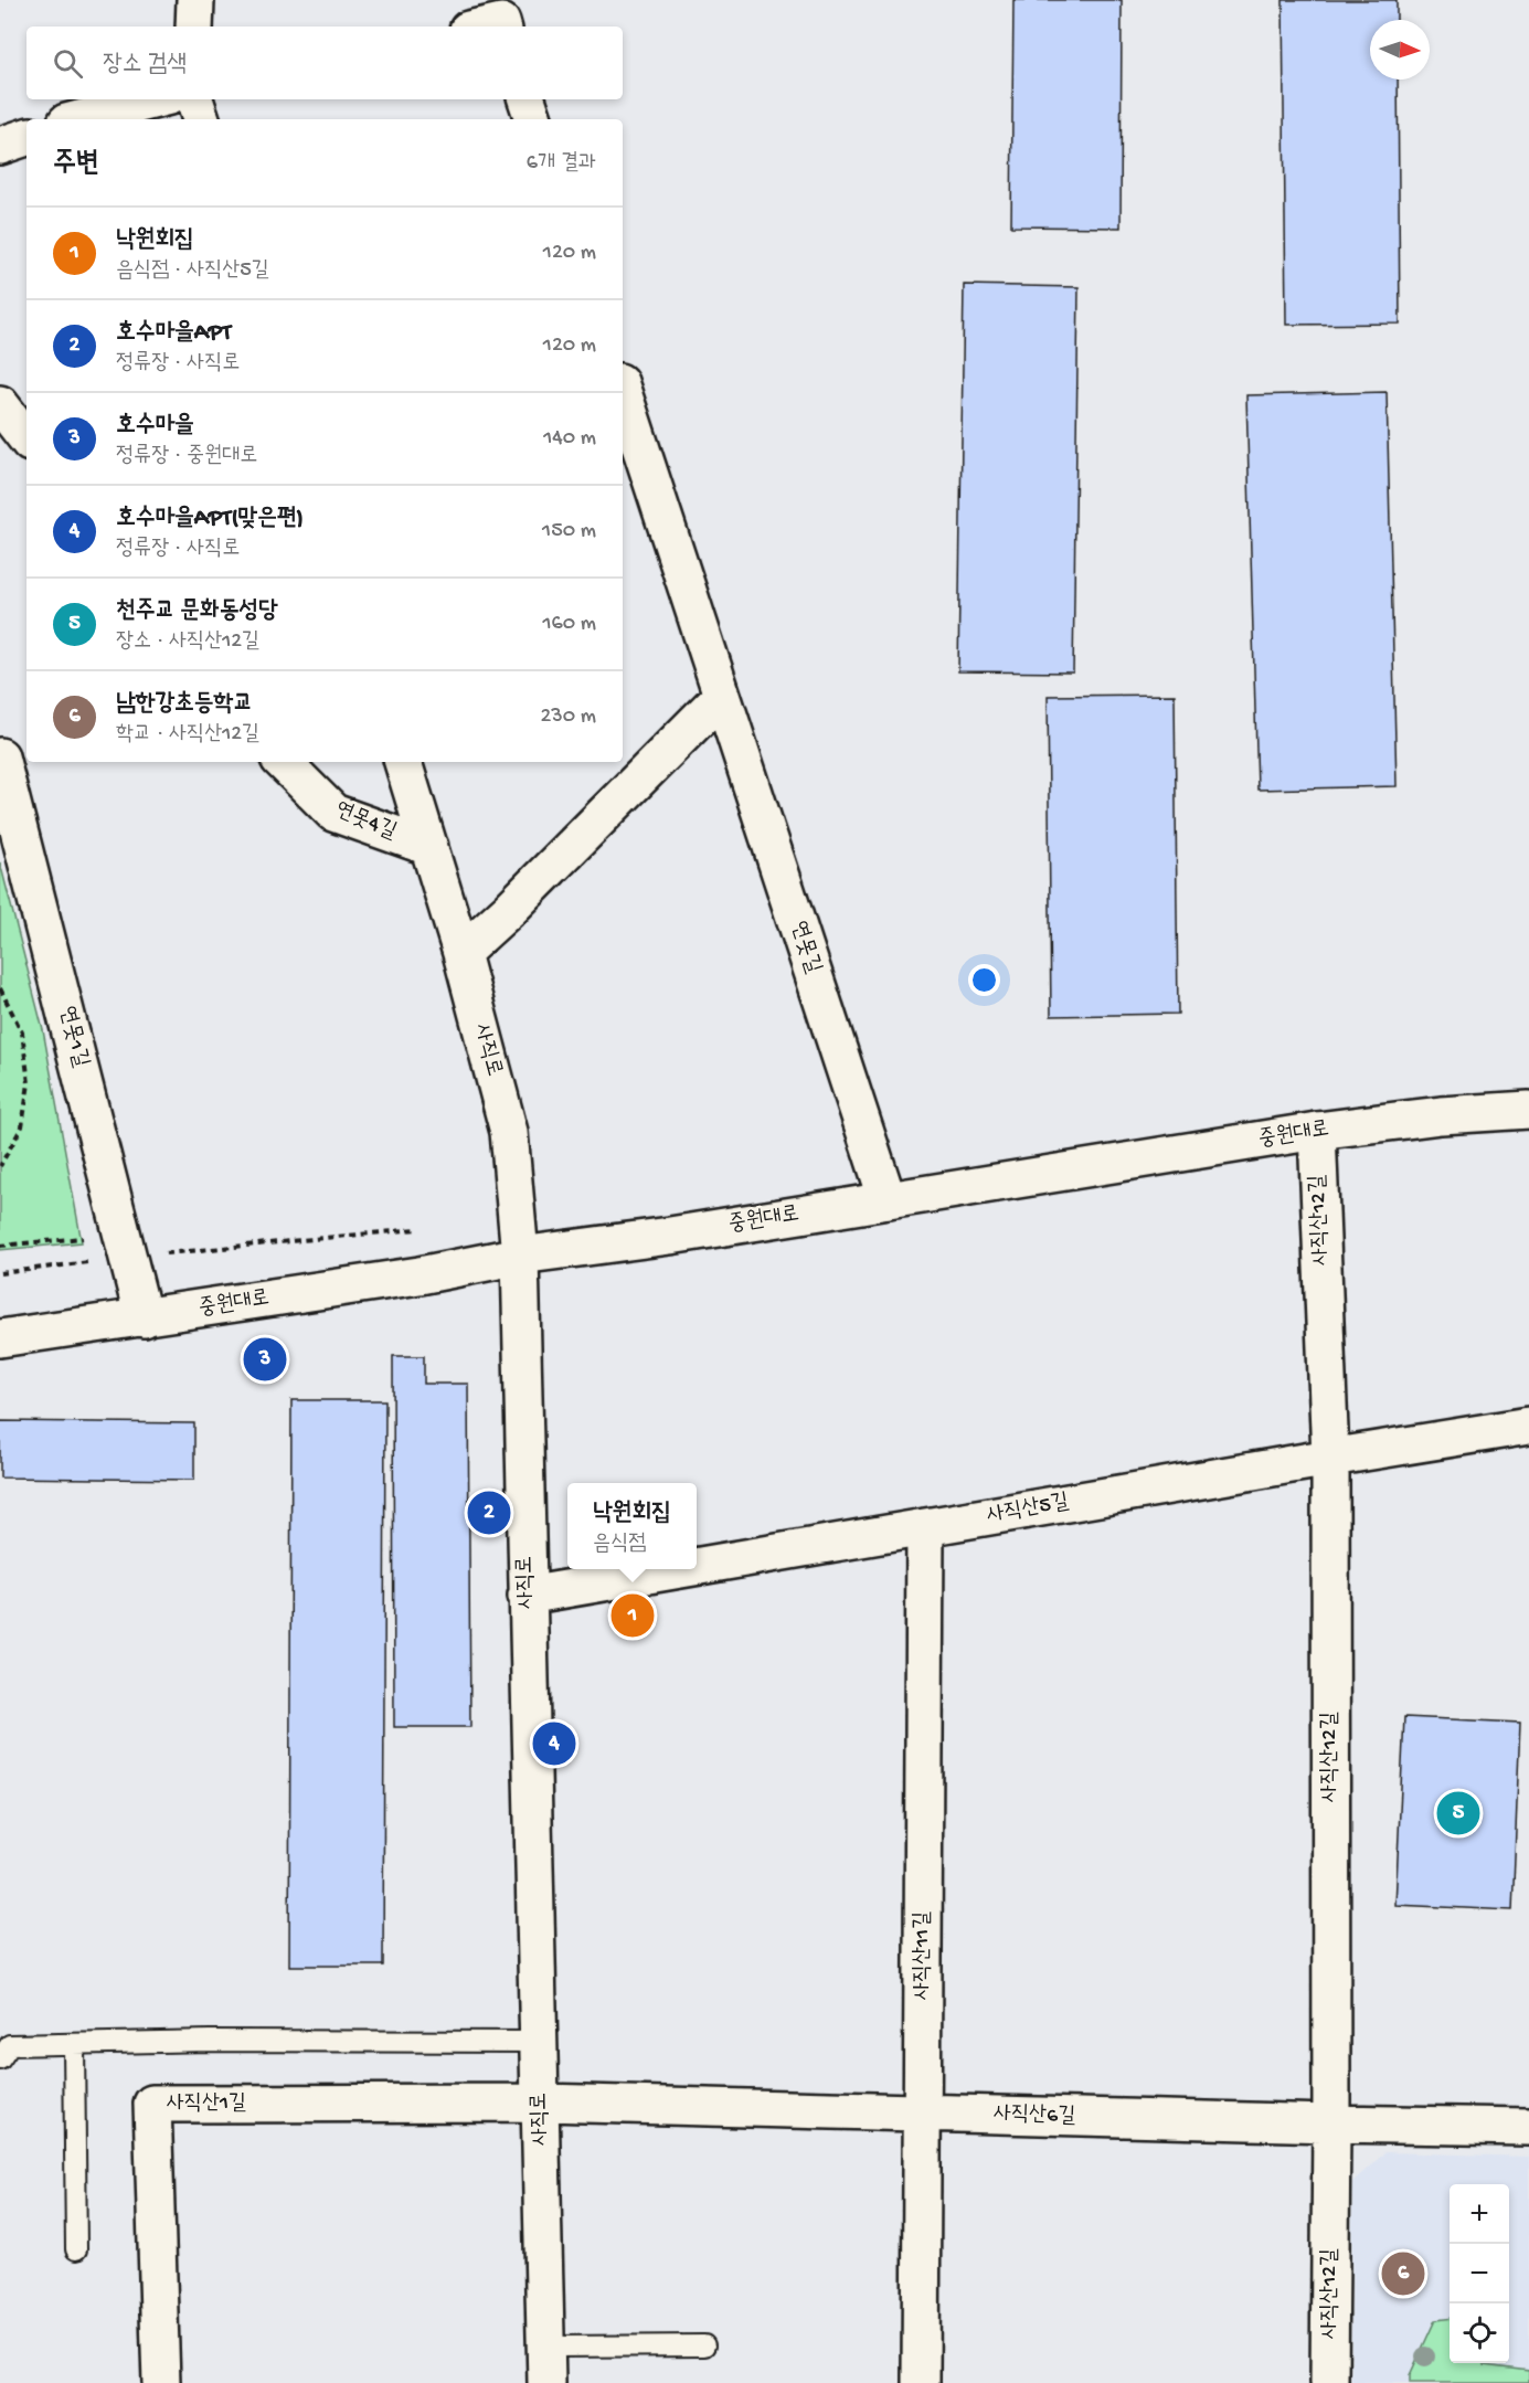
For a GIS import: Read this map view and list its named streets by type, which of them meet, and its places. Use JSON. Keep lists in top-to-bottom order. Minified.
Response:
{"streets":{"street":["연못4길","연못길","연못1길","사직로","중원대로","사직산12길","사직산5길","사직산11길","사직산1길","사직산6길"]},"crossings":[["연못4길","사직로"],["연못길","중원대로"],["연못1길","중원대로"],["사직로","중원대로"],["사직로","사직산5길"],["사직로","사직산1길"],["사직로","사직산6길"],["중원대로","사직산12길"],["사직산12길","사직산5길"],["사직산12길","사직산6길"],["사직산5길","사직산11길"],["사직산11길","사직산6길"],["사직산1길","사직산6길"]],"north":"right","page":{"search":"장소 검색","heading":["주변","6개 결과"],"list":[{"mark":"1","name":"낙원회집","note":"음식점 · 사직산5길","value":"120 m"},{"mark":"2","name":"호수마을APT","note":"정류장 · 사직로","value":"120 m"},{"mark":"3","name":"호수마을","note":"정류장 · 중원대로","value":"140 m"},{"mark":"4","name":"호수마을APT(맞은편)","note":"정류장 · 사직로","value":"150 m"},{"mark":"5","name":"천주교 문화동성당","note":"장소 · 사직산12길","value":"160 m"},{"mark":"6","name":"남한강초등학교","note":"학교 · 사직산12길","value":"230 m"}],"pins":["3","2","1","4","5","6"],"popup":["낙원회집","음식점"],"map_buttons":["+","−"]}}
